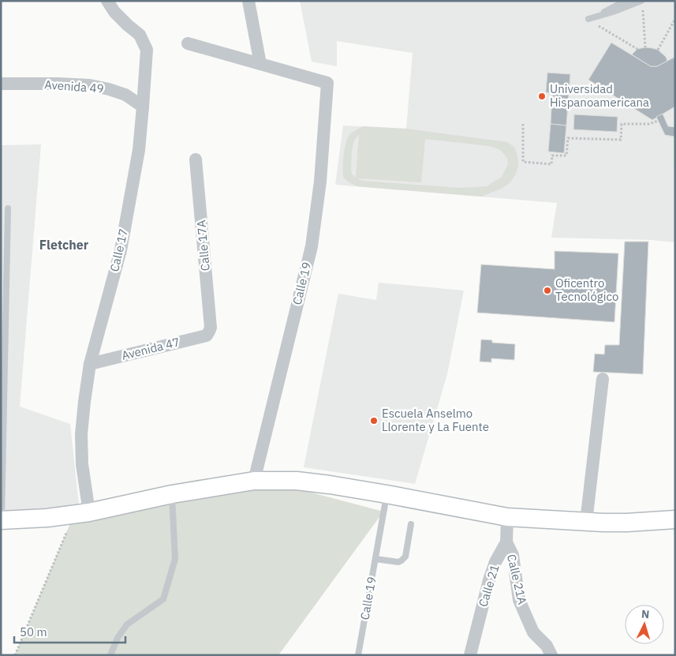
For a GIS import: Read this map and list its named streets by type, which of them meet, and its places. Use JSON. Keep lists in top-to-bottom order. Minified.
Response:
{"streets":{"street":["Avenida 49","Calle 17A","Calle 17","Calle 19","Avenida 47","Calle 21A","Calle 21"]},"crossings":[["Avenida 49","Calle 17"],["Calle 17A","Avenida 47"],["Calle 17","Avenida 47"],["Calle 21A","Calle 21"]],"districts":["Fletcher"],"places":["Universidad Hispanoamericana","Oficentro Tecnológico","Escuela Anselmo Llorente y La Fuente"],"scale_bar":"50 m","north":"top"}
